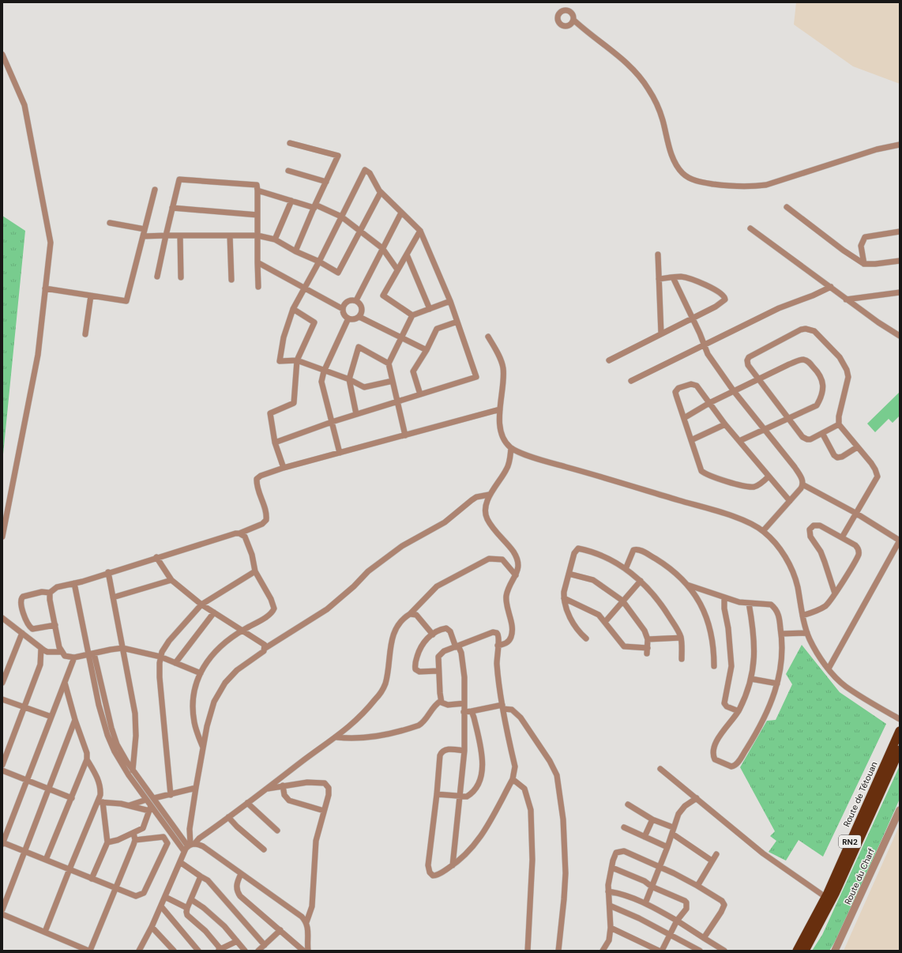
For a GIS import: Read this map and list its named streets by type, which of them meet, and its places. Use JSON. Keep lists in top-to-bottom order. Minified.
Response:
{"streets":{"highway":["Route de Tétouan","RN2"],"street":["Route du Charf"]}}
